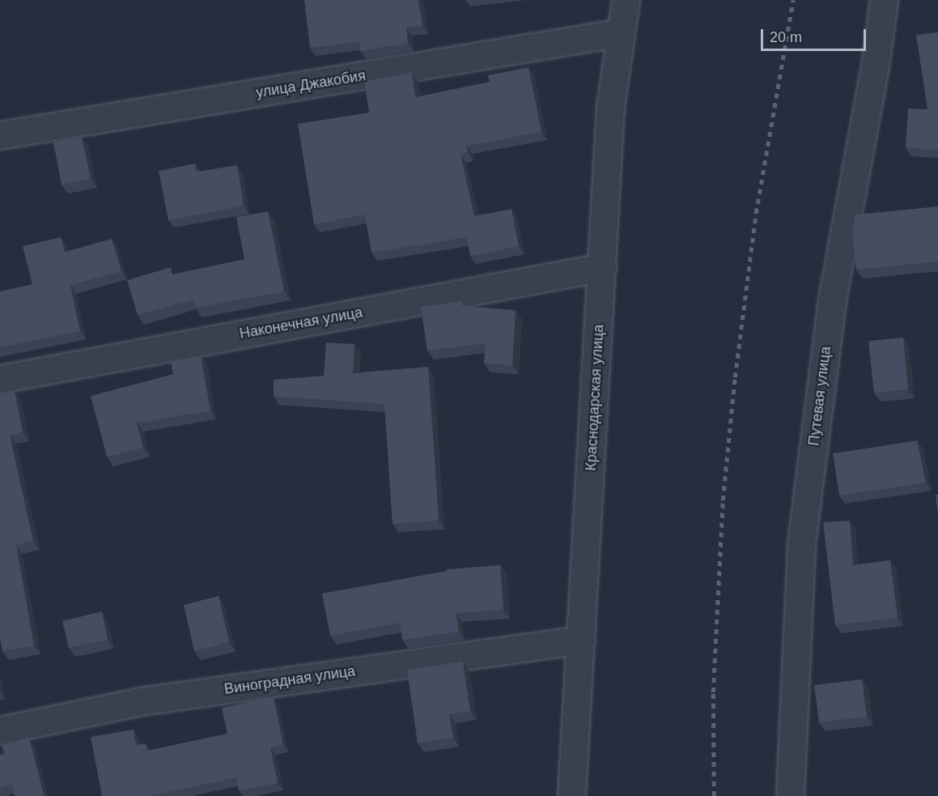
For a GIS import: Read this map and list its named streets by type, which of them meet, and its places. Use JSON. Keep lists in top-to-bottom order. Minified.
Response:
{"streets":{"street":["улица Джакобия","Наконечная улица","Путевая улица","Краснодарская улица","Виноградная улица"]},"crossings":[["улица Джакобия","Краснодарская улица"],["Наконечная улица","Краснодарская улица"],["Краснодарская улица","Виноградная улица"]],"scale_bar":"20 m"}
